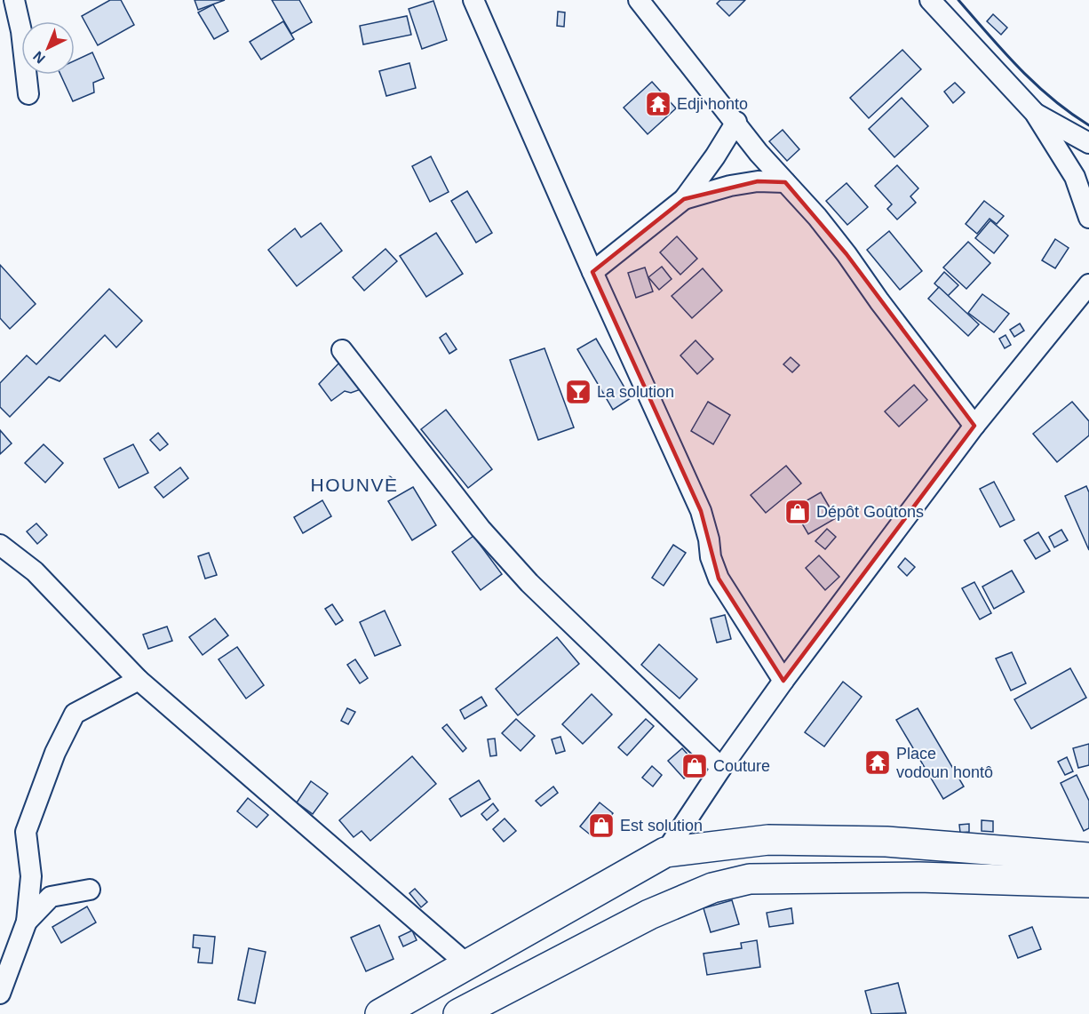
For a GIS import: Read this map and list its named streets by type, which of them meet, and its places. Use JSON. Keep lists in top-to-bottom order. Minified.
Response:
{"districts":["HOUNVÈ"],"places":{"temple":["Edji honto","Place vodoun hontô"],"bar":["La solution"],"shop":["Dépôt Goûtons","Couture","Est solution"]},"north":"bottom left"}
